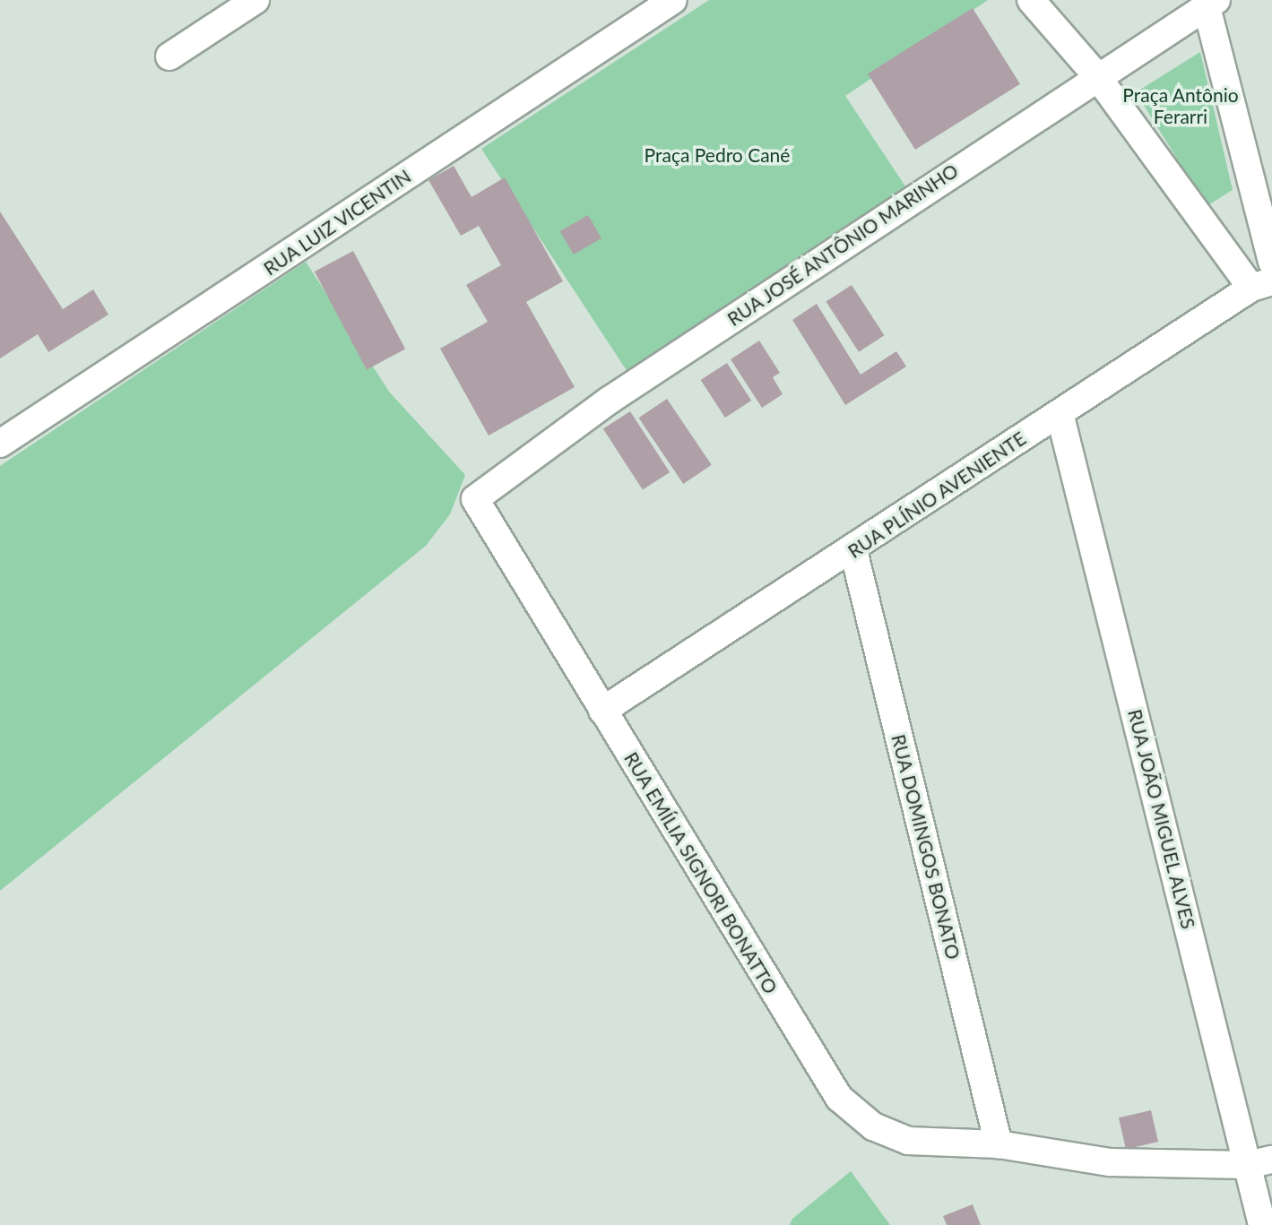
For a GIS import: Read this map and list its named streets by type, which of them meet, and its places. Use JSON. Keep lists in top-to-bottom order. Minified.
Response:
{"streets":{"street":["RUA LUIZ VICENTIN","RUA JOSÉ ANTÔNIO MARINHO","RUA PLÍNIO AVENIENTE","RUA JOÃO MIGUEL ALVES","RUA DOMINGOS BONATO","RUA EMÍLIA SIGNORI BONATTO"]},"crossings":[["RUA JOSÉ ANTÔNIO MARINHO","RUA EMÍLIA SIGNORI BONATTO"],["RUA PLÍNIO AVENIENTE","RUA JOÃO MIGUEL ALVES"],["RUA PLÍNIO AVENIENTE","RUA DOMINGOS BONATO"],["RUA PLÍNIO AVENIENTE","RUA EMÍLIA SIGNORI BONATTO"],["RUA JOÃO MIGUEL ALVES","RUA EMÍLIA SIGNORI BONATTO"],["RUA DOMINGOS BONATO","RUA EMÍLIA SIGNORI BONATTO"]],"parks":["Praça Antônio Ferarri","Praça Pedro Cané"]}
